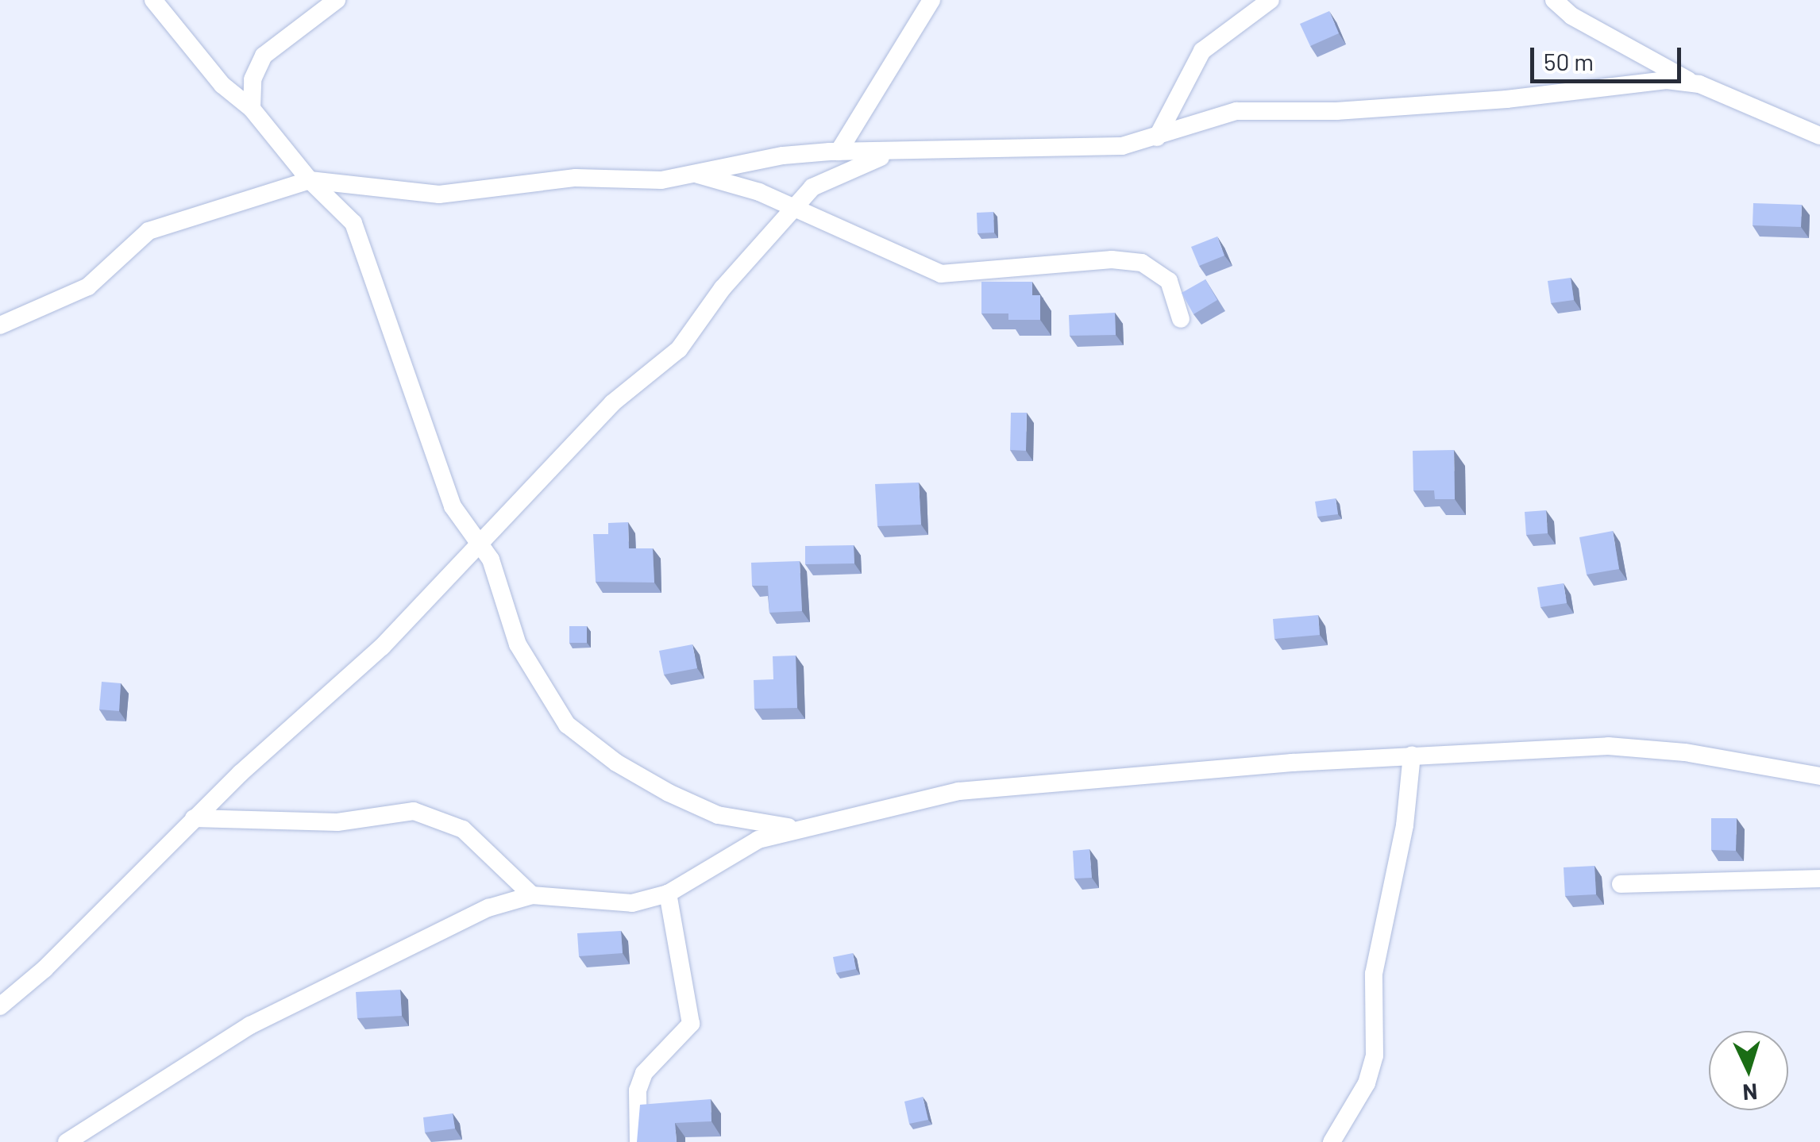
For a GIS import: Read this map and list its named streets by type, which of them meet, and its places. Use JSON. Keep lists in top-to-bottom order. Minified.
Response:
{"scale_bar":"50 m","north":"bottom"}
